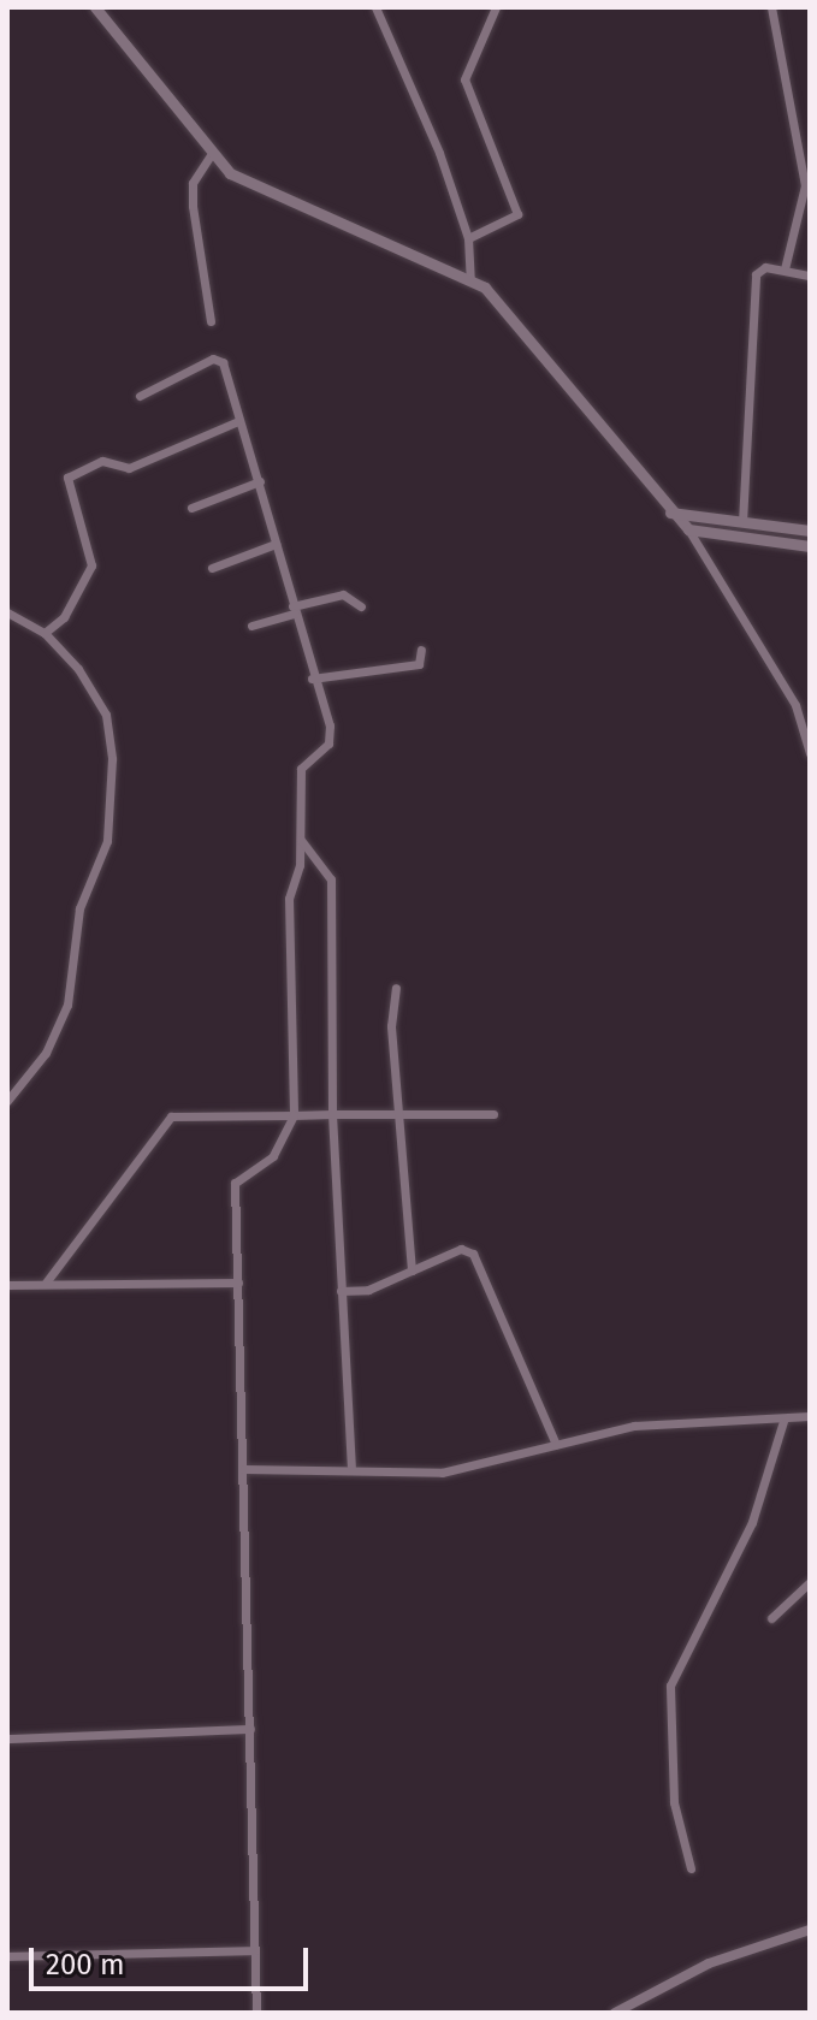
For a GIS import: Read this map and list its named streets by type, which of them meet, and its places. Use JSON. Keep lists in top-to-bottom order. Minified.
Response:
{"scale_bar":"200 m"}
